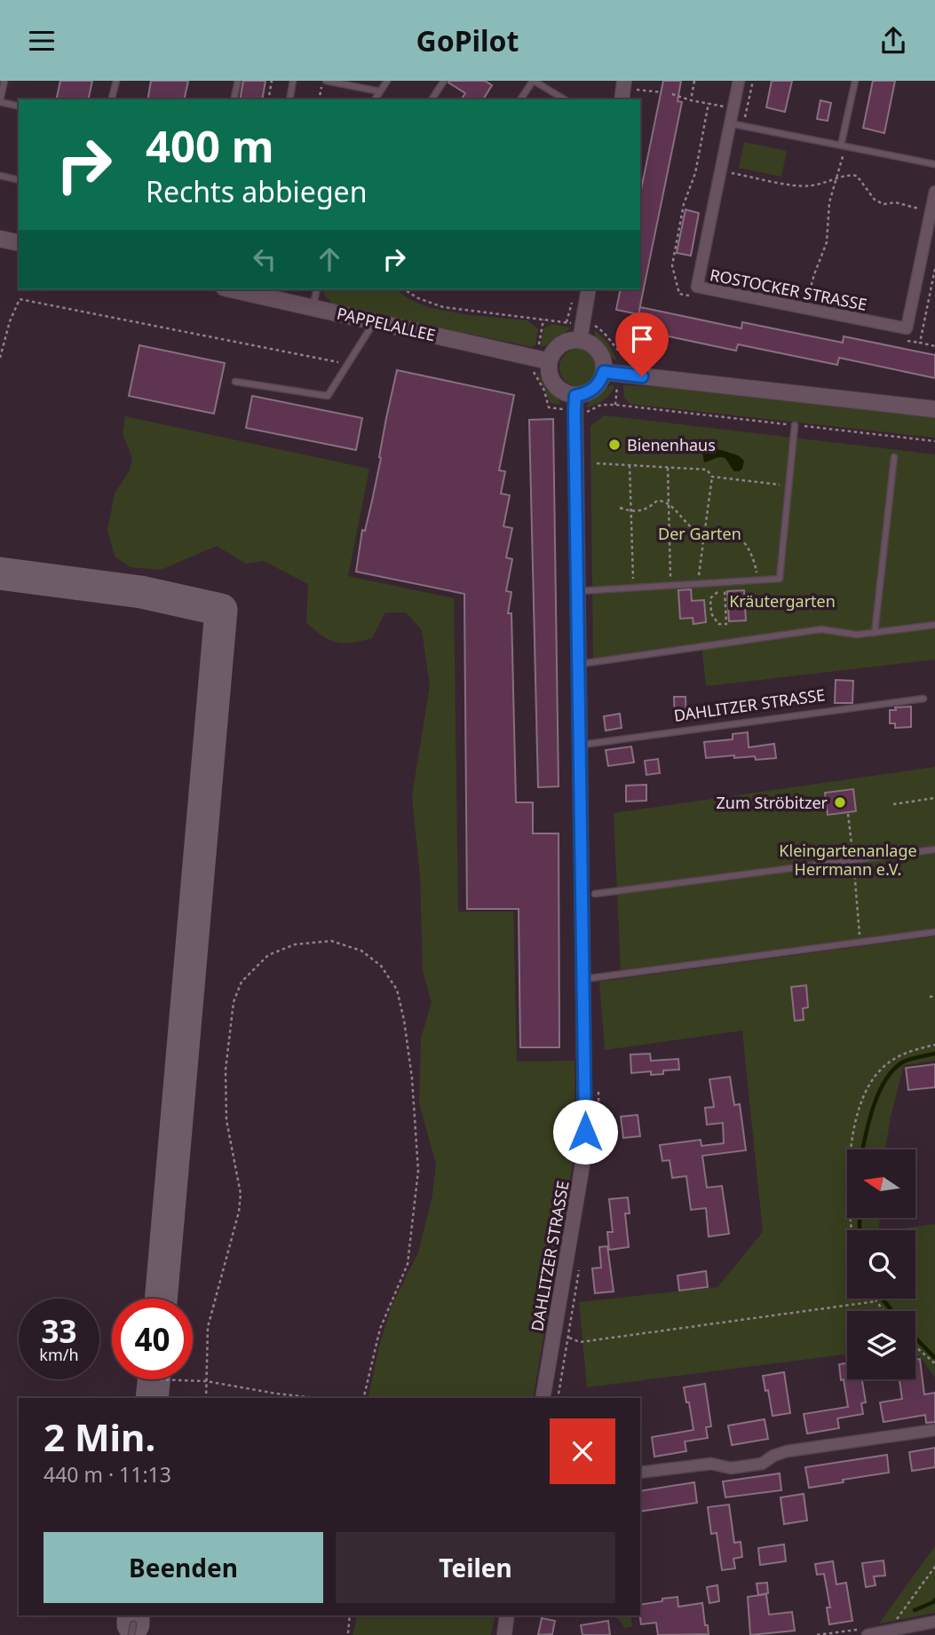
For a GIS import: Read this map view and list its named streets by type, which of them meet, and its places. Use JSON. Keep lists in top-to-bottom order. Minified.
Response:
{"streets":{"main road":["PAPPELALLEE"],"street":["ROSTOCKER STRASSE","DAHLITZER STRASSE"]},"crossings":[["PAPPELALLEE","DAHLITZER STRASSE"]],"parks":["Der Garten","Kräutergarten","Kleingartenanlage Herrmann e.V."],"places":["Bienenhaus","Zum Ströbitzer"],"north":"left","page":{"header":"GoPilot","turn":["400 m","Rechts abbiegen"],"speed":"33 km/h","limit":"40","heading":["2 Min.","440 m · 11:13"],"buttons":["Beenden","Teilen"]}}
